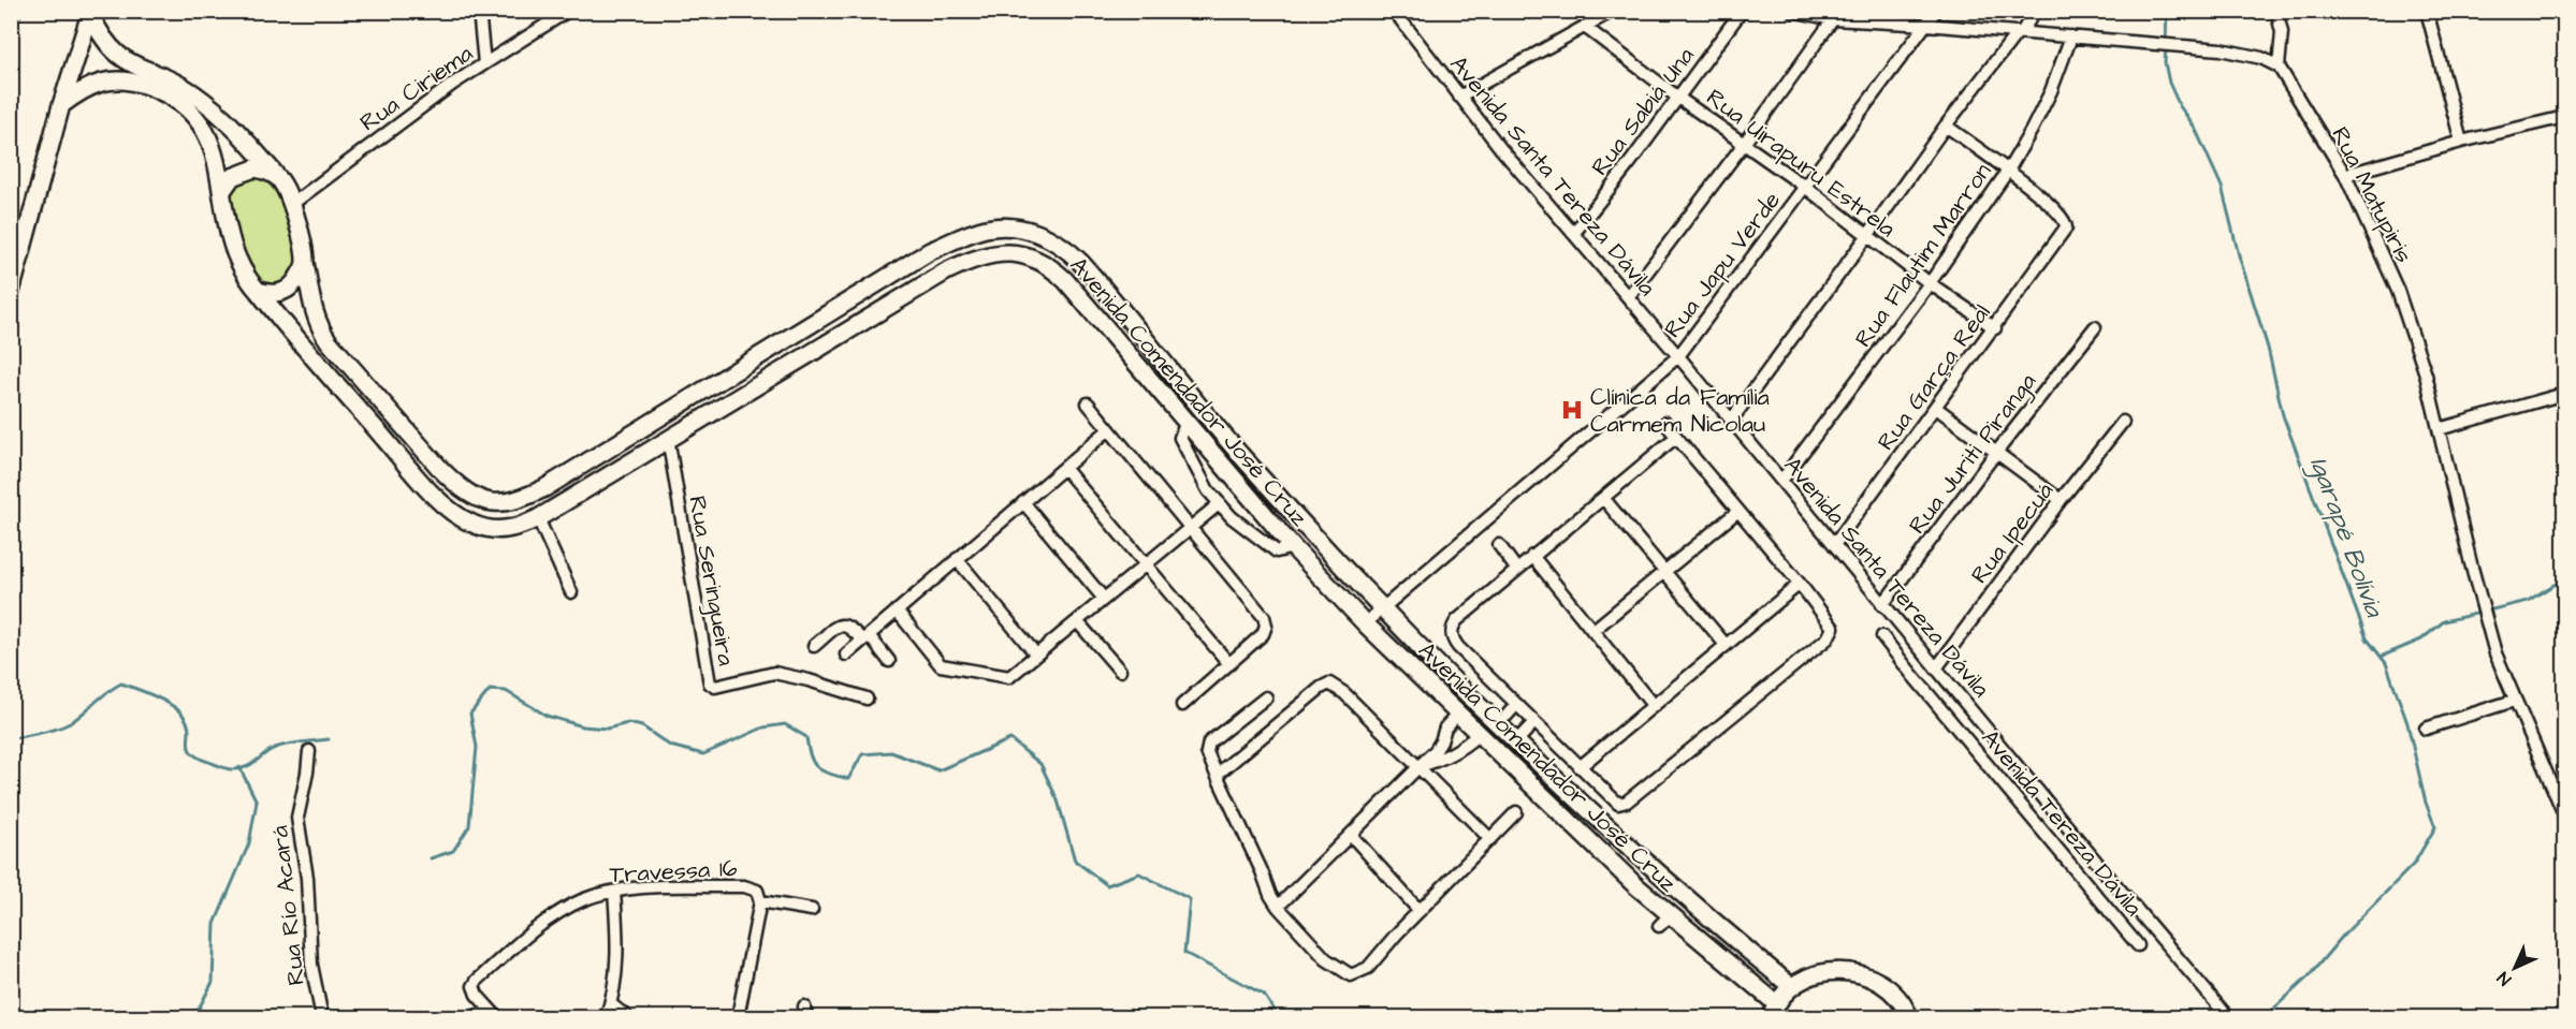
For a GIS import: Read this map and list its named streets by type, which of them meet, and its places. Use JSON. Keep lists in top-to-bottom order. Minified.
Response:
{"streets":{"street":["Rua Ciriema","Rua Sabiá Una","Rua Uirapuru Estrela","Avenida Santa Tereza Dávila","Rua Matupiris","Rua Flautim Marron","Rua Japu Verde","Rua Garça Real","Avenida Comendador José Cruz","Rua Juriti Piranga","Rua Ipecuá","Rua Seringueira","Avenida Tereza Dávila","Travessa 16","Rua Río Acará"]},"crossings":[["Rua Ciriema","Avenida Comendador José Cruz"],["Rua Sabiá Una","Rua Uirapuru Estrela"],["Rua Sabiá Una","Avenida Santa Tereza Dávila"],["Rua Uirapuru Estrela","Rua Flautim Marron"],["Rua Uirapuru Estrela","Rua Japu Verde"],["Rua Uirapuru Estrela","Rua Garça Real"],["Avenida Santa Tereza Dávila","Rua Flautim Marron"],["Avenida Santa Tereza Dávila","Rua Japu Verde"],["Avenida Santa Tereza Dávila","Rua Garça Real"],["Avenida Santa Tereza Dávila","Rua Juriti Piranga"],["Avenida Santa Tereza Dávila","Rua Ipecuá"],["Rua Flautim Marron","Rua Garça Real"],["Rua Japu Verde","Avenida Comendador José Cruz"],["Avenida Comendador José Cruz","Rua Seringueira"]],"water":["Igarapé Bolívia"],"places":{"hospital":["Clínica da Família Carmem Nicolau"]},"north":"bottom left"}
